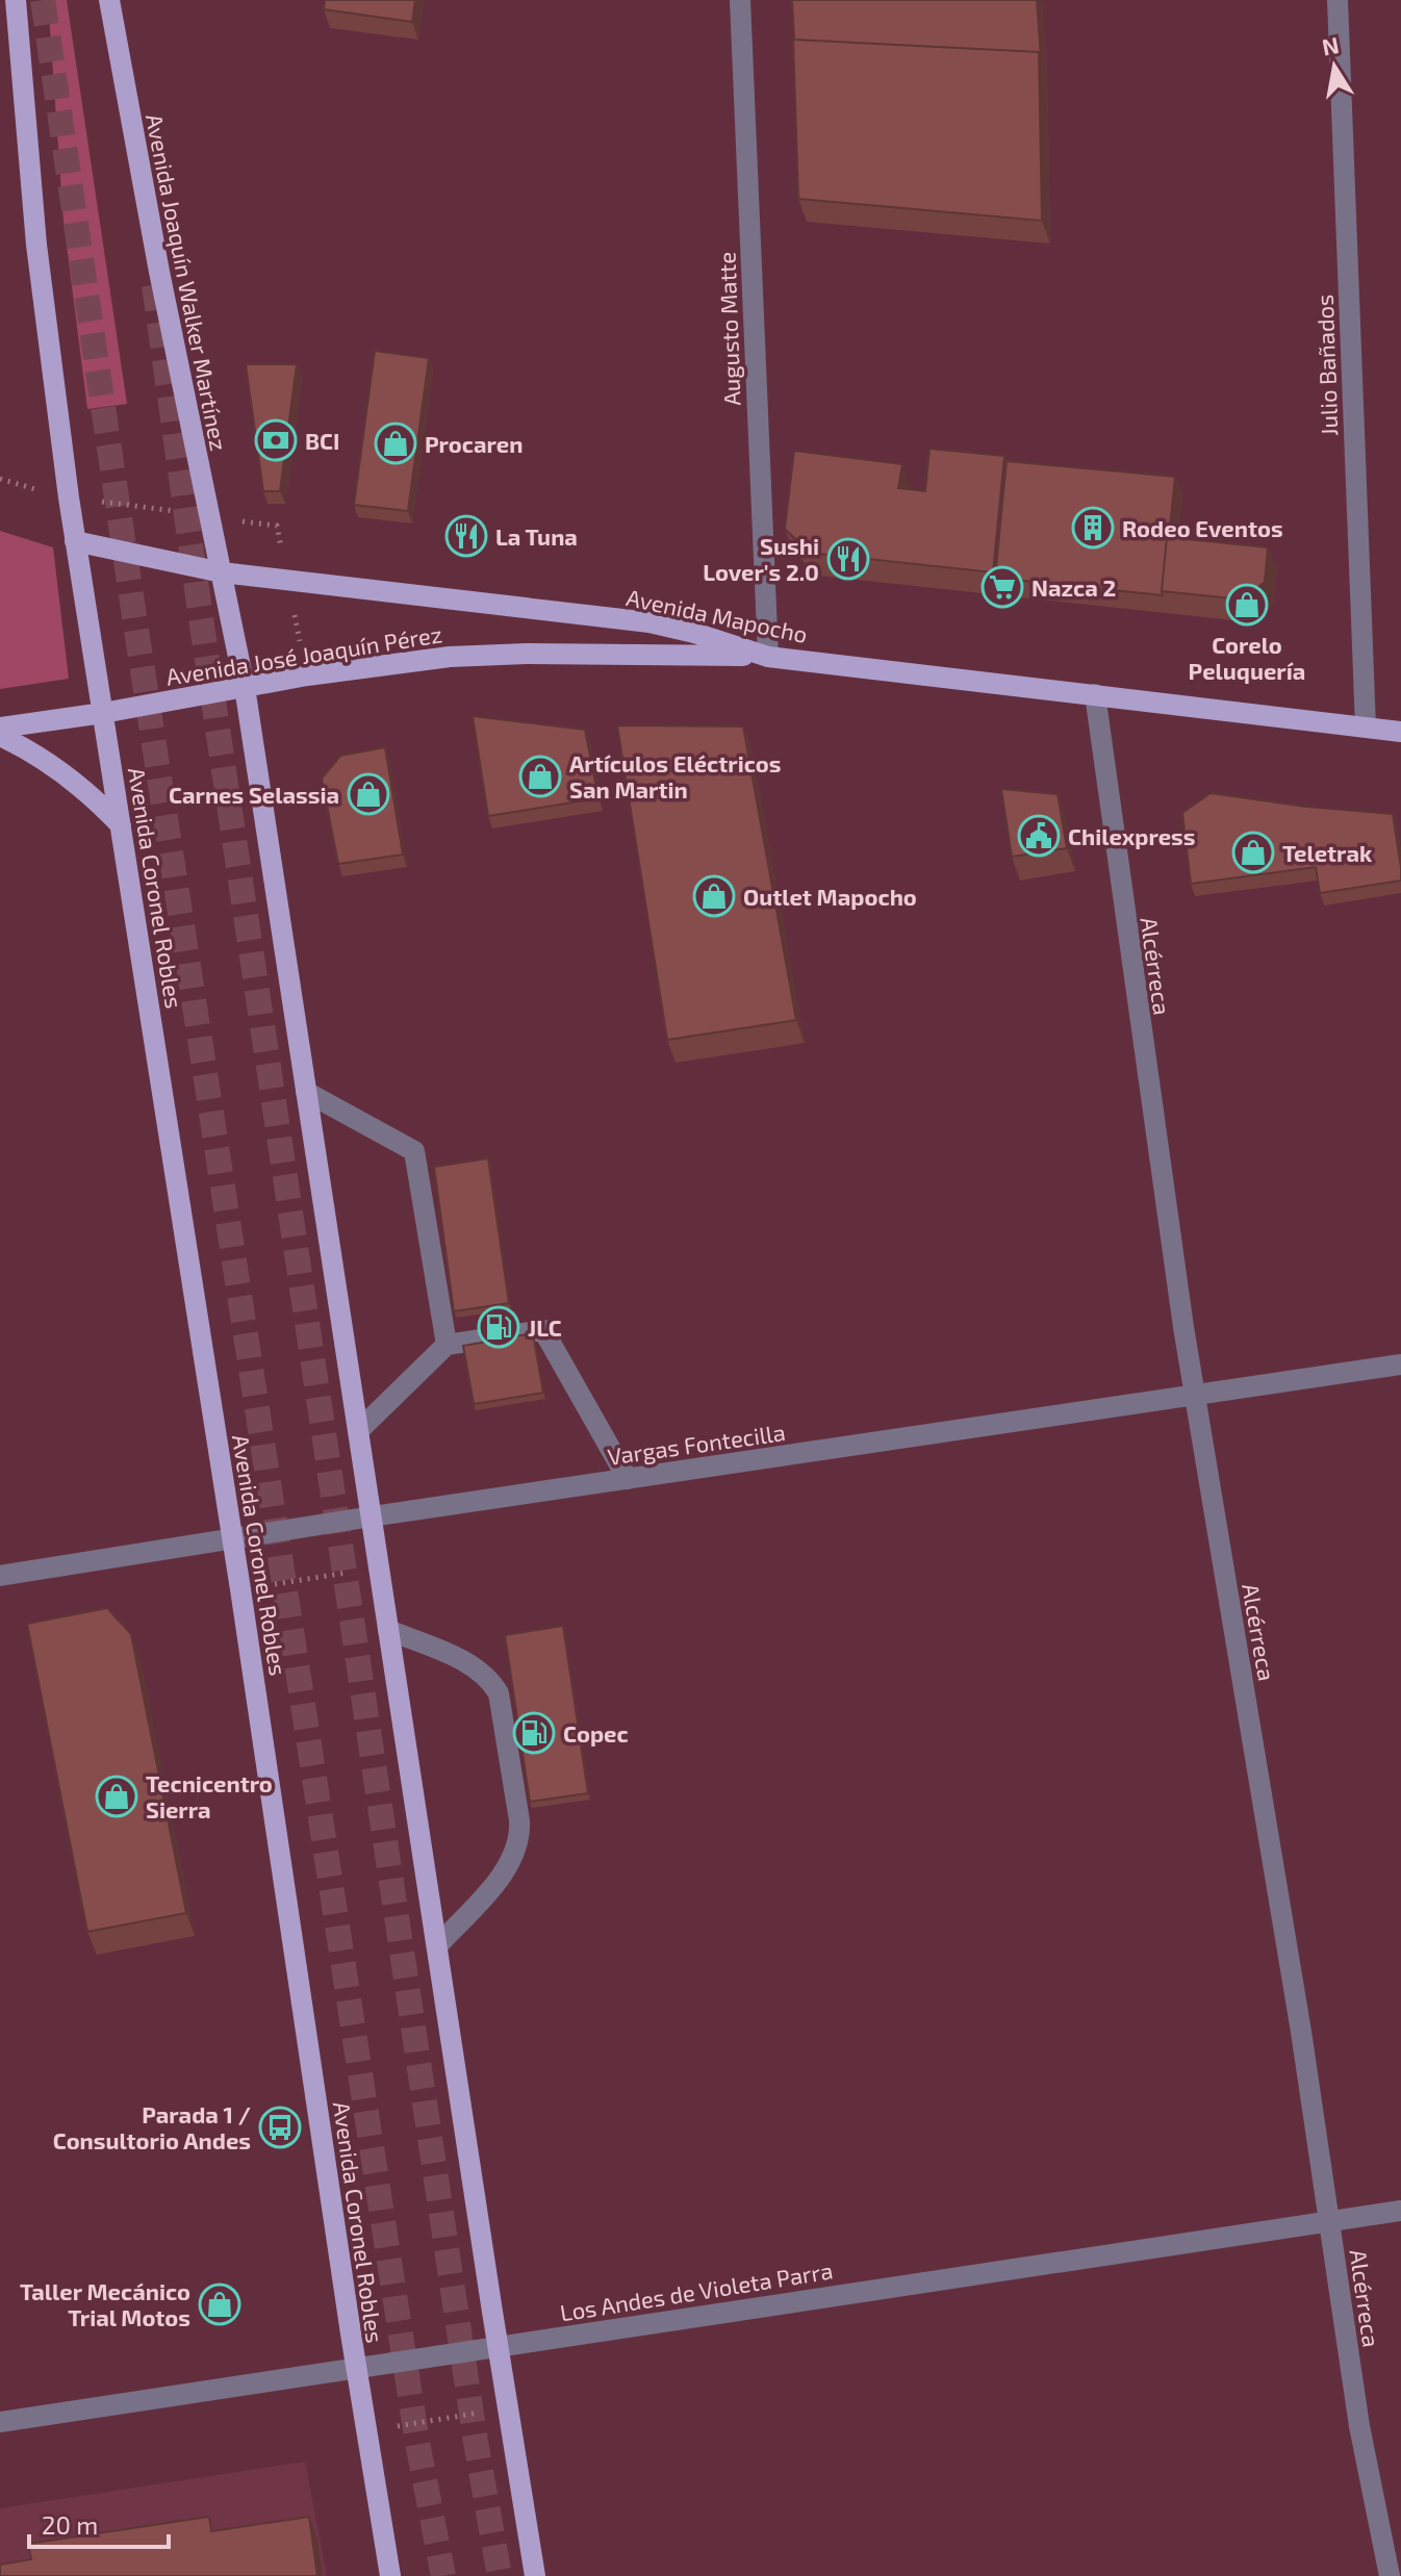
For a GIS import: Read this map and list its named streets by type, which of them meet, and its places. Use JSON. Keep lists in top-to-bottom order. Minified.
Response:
{"streets":{"main road":["Avenida Joaquín Walker Martínez","Avenida Mapocho","Avenida José Joaquín Pérez","Avenida Coronel Robles"],"street":["Augusto Matte","Julio Bañados","Alcérreca","Vargas Fontecilla","Los Andes de Violeta Parra"]},"crossings":[["Avenida Joaquín Walker Martínez","Avenida Mapocho"],["Augusto Matte","Avenida Mapocho"],["Augusto Matte","Avenida José Joaquín Pérez"],["Julio Bañados","Avenida Mapocho"],["Avenida Mapocho","Avenida José Joaquín Pérez"],["Avenida Mapocho","Avenida Coronel Robles"],["Avenida Mapocho","Alcérreca"],["Avenida José Joaquín Pérez","Avenida Coronel Robles"],["Avenida Coronel Robles","Vargas Fontecilla"],["Avenida Coronel Robles","Los Andes de Violeta Parra"],["Alcérreca","Vargas Fontecilla"],["Alcérreca","Los Andes de Violeta Parra"]],"places":{"bank":["BCI"],"shop":["Procaren","Corelo Peluquería","Artículos Eléctricos San Martin","Carnes Selassia","Teletrak","Outlet Mapocho","Tecnicentro Sierra","Taller Mecánico Trial Motos"],"building":["Rodeo Eventos"],"restaurant":["La Tuna","Sushi Lover's 2.0"],"supermarket":["Nazca 2"],"public building":["Chilexpress"],"fuel station":["JLC","Copec"],"bus stop":["Parada 1 / Consultorio Andes"]},"scale_bar":"20 m","north":"top"}
